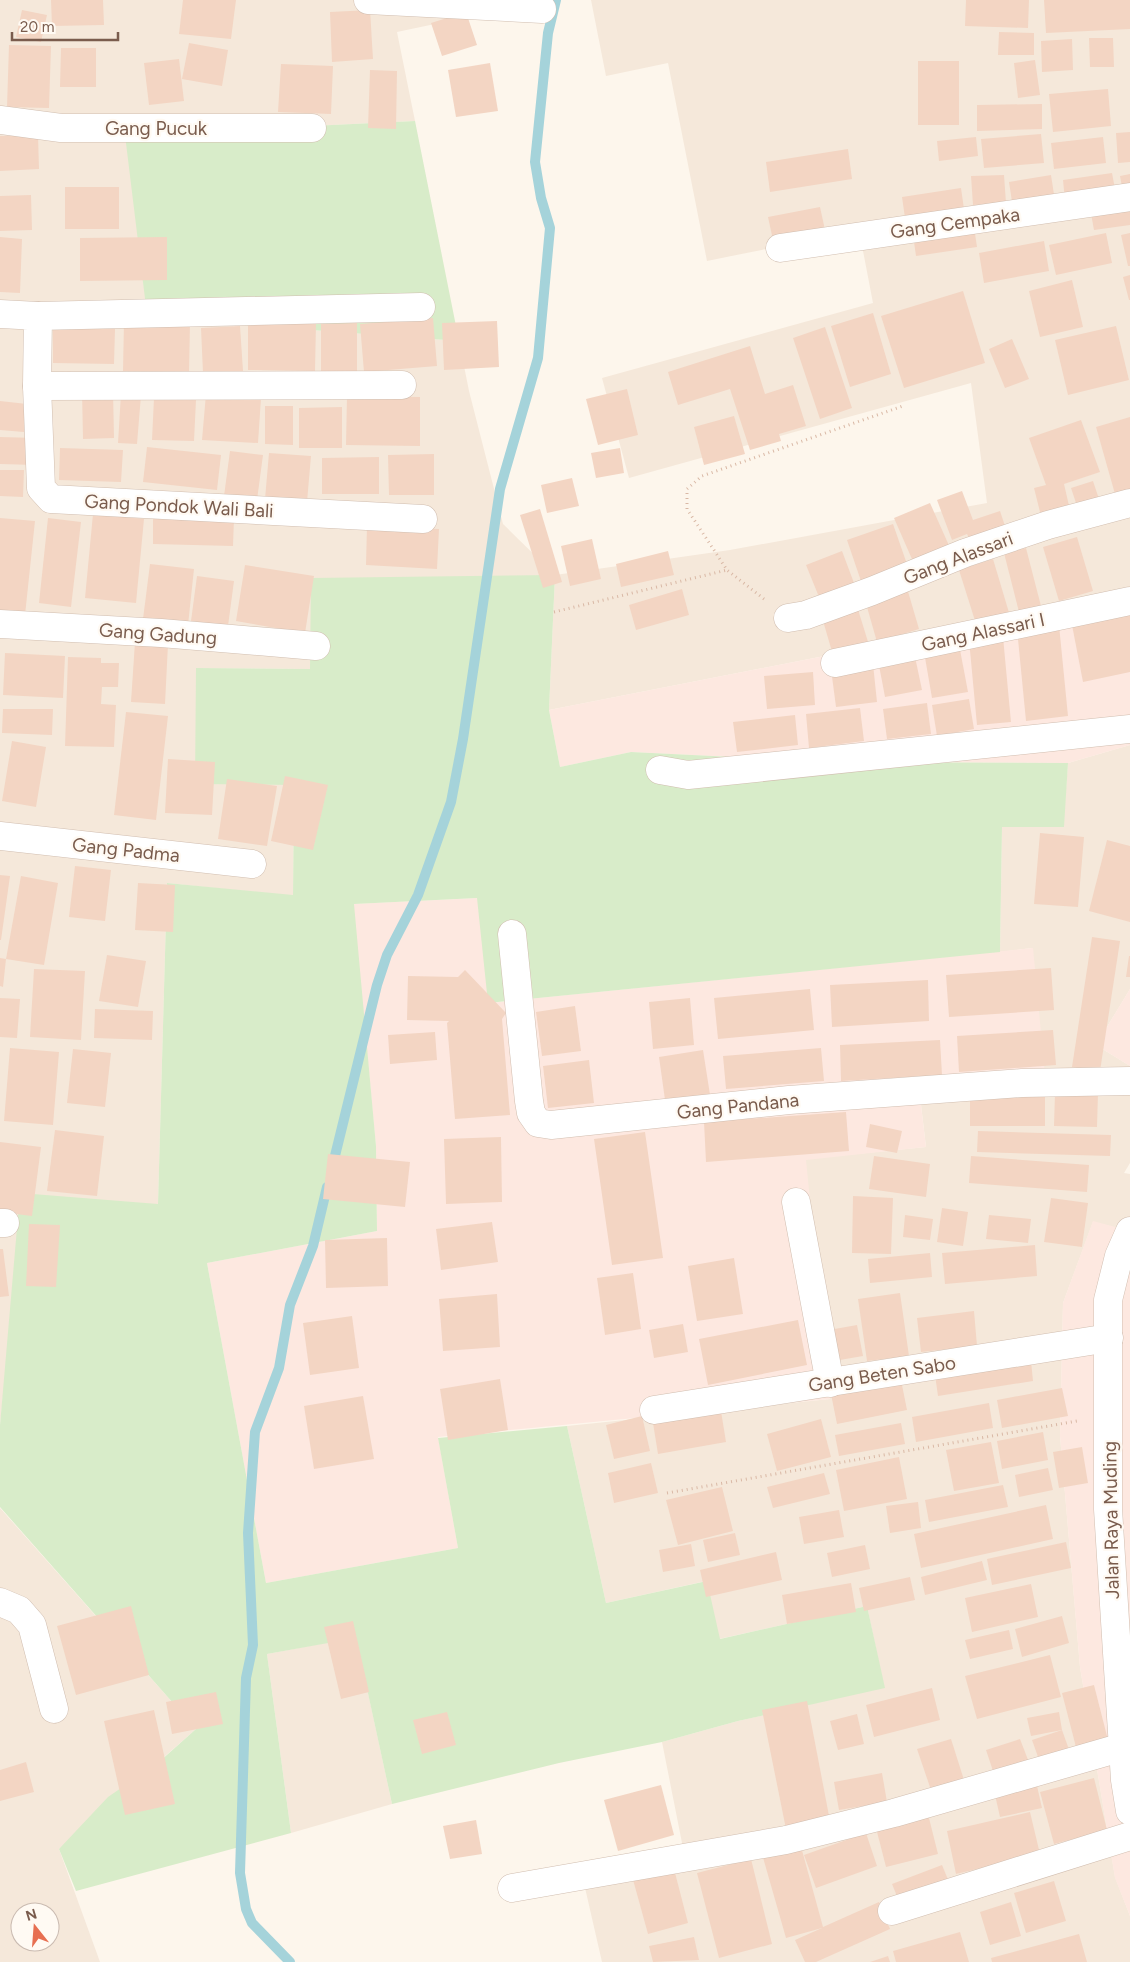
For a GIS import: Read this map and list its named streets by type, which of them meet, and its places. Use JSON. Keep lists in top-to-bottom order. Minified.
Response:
{"streets":{"street":["Gang Pucuk","Gang Cempaka","Gang Pondok Wali Bali","Gang Alassari","Gang Alassari I","Gang Gadung","Gang Padma","Gang Pandana","Gang Beten Sabo","Jalan Raya Muding"]},"crossings":[["Gang Beten Sabo","Jalan Raya Muding"]],"scale_bar":"20 m","north":"top"}
